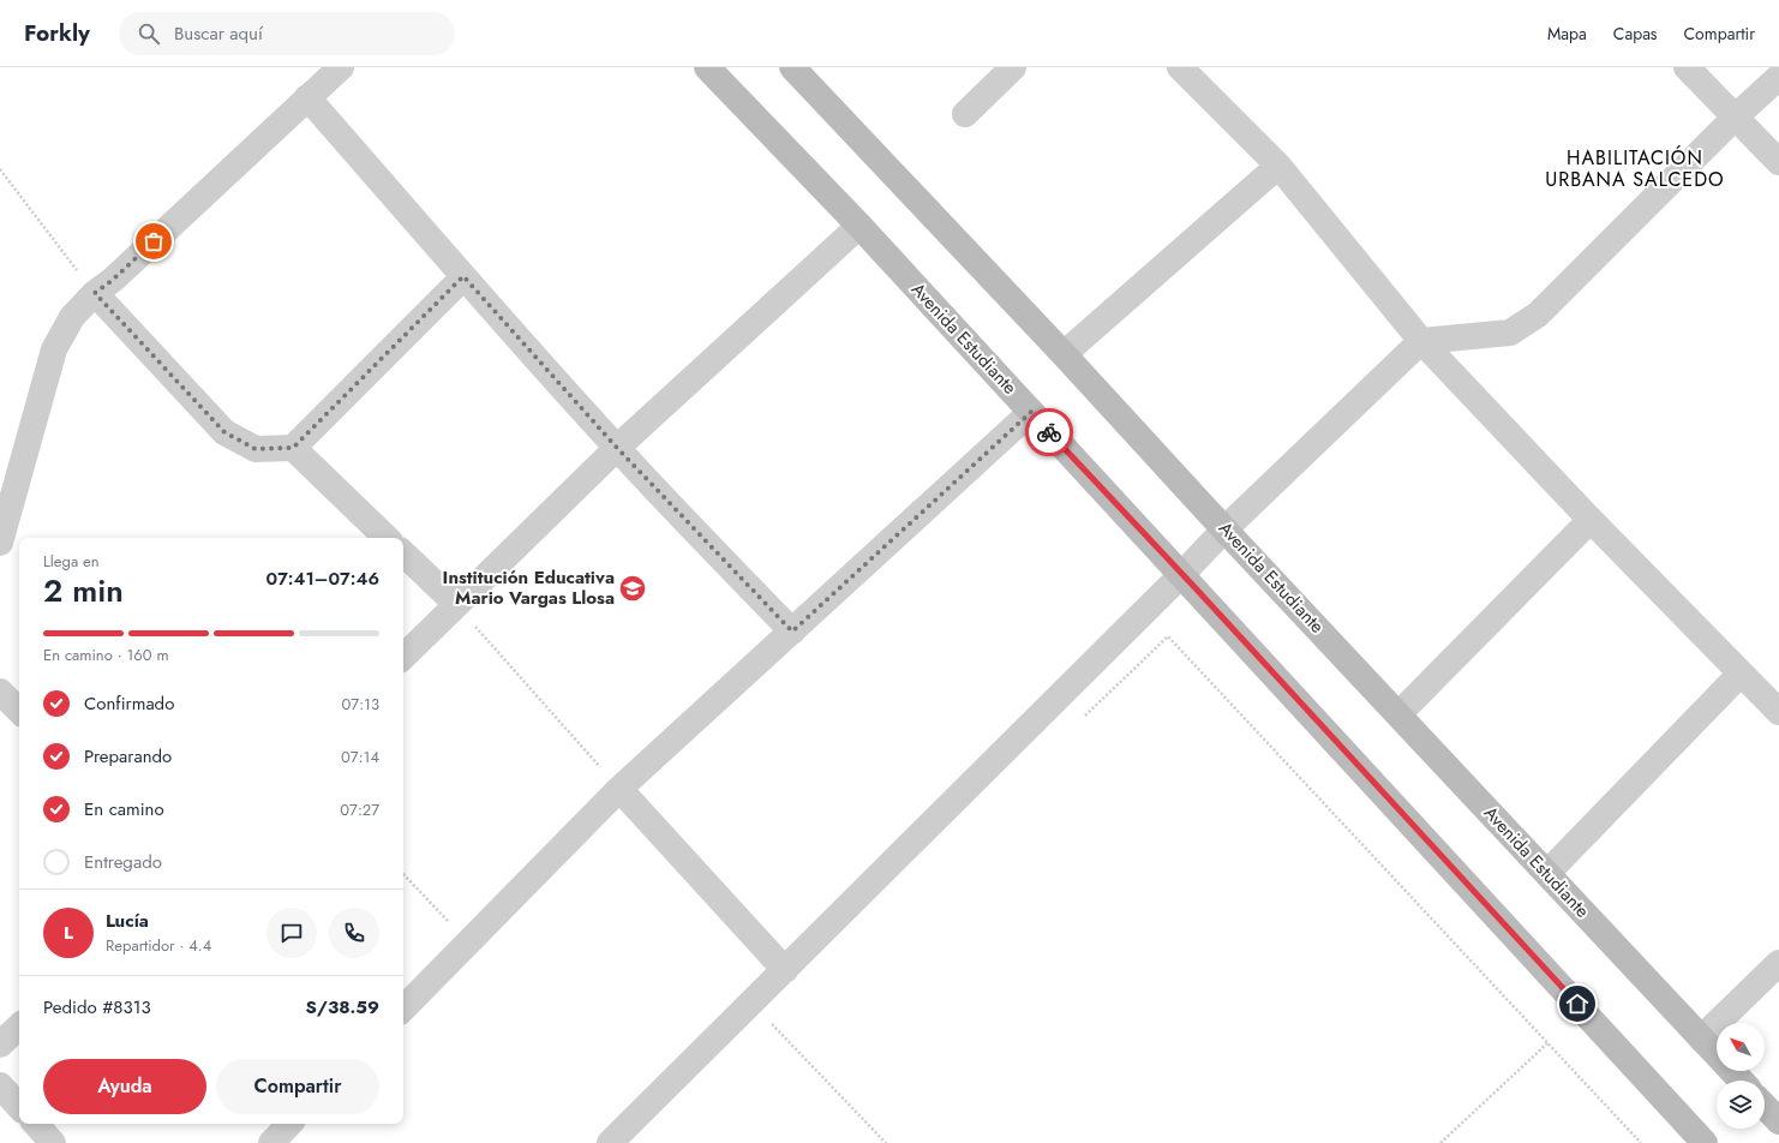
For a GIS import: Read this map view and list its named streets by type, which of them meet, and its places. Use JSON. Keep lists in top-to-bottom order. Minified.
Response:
{"streets":{"street":["Avenida Estudiante"]},"districts":["HABILITACIÓN URBANA SALCEDO"],"places":{"school or university":["Institución Educativa Mario Vargas Llosa"]},"north":"top left","page":{"header":"Forkly","search":"Buscar aquí","nav":["Mapa","Capas","Compartir"],"heading":["2 min","Llega en","07:41–07:46"],"panel":["Lucía","Repartidor · 4.4","Pedido #8313","S/38.59"],"bar":"En camino · 160 m","list":[["Confirmado","07:13"],["Preparando","07:14"],["En camino","07:27"],"Entregado"],"round":"L","buttons":["Ayuda","Compartir"]}}
